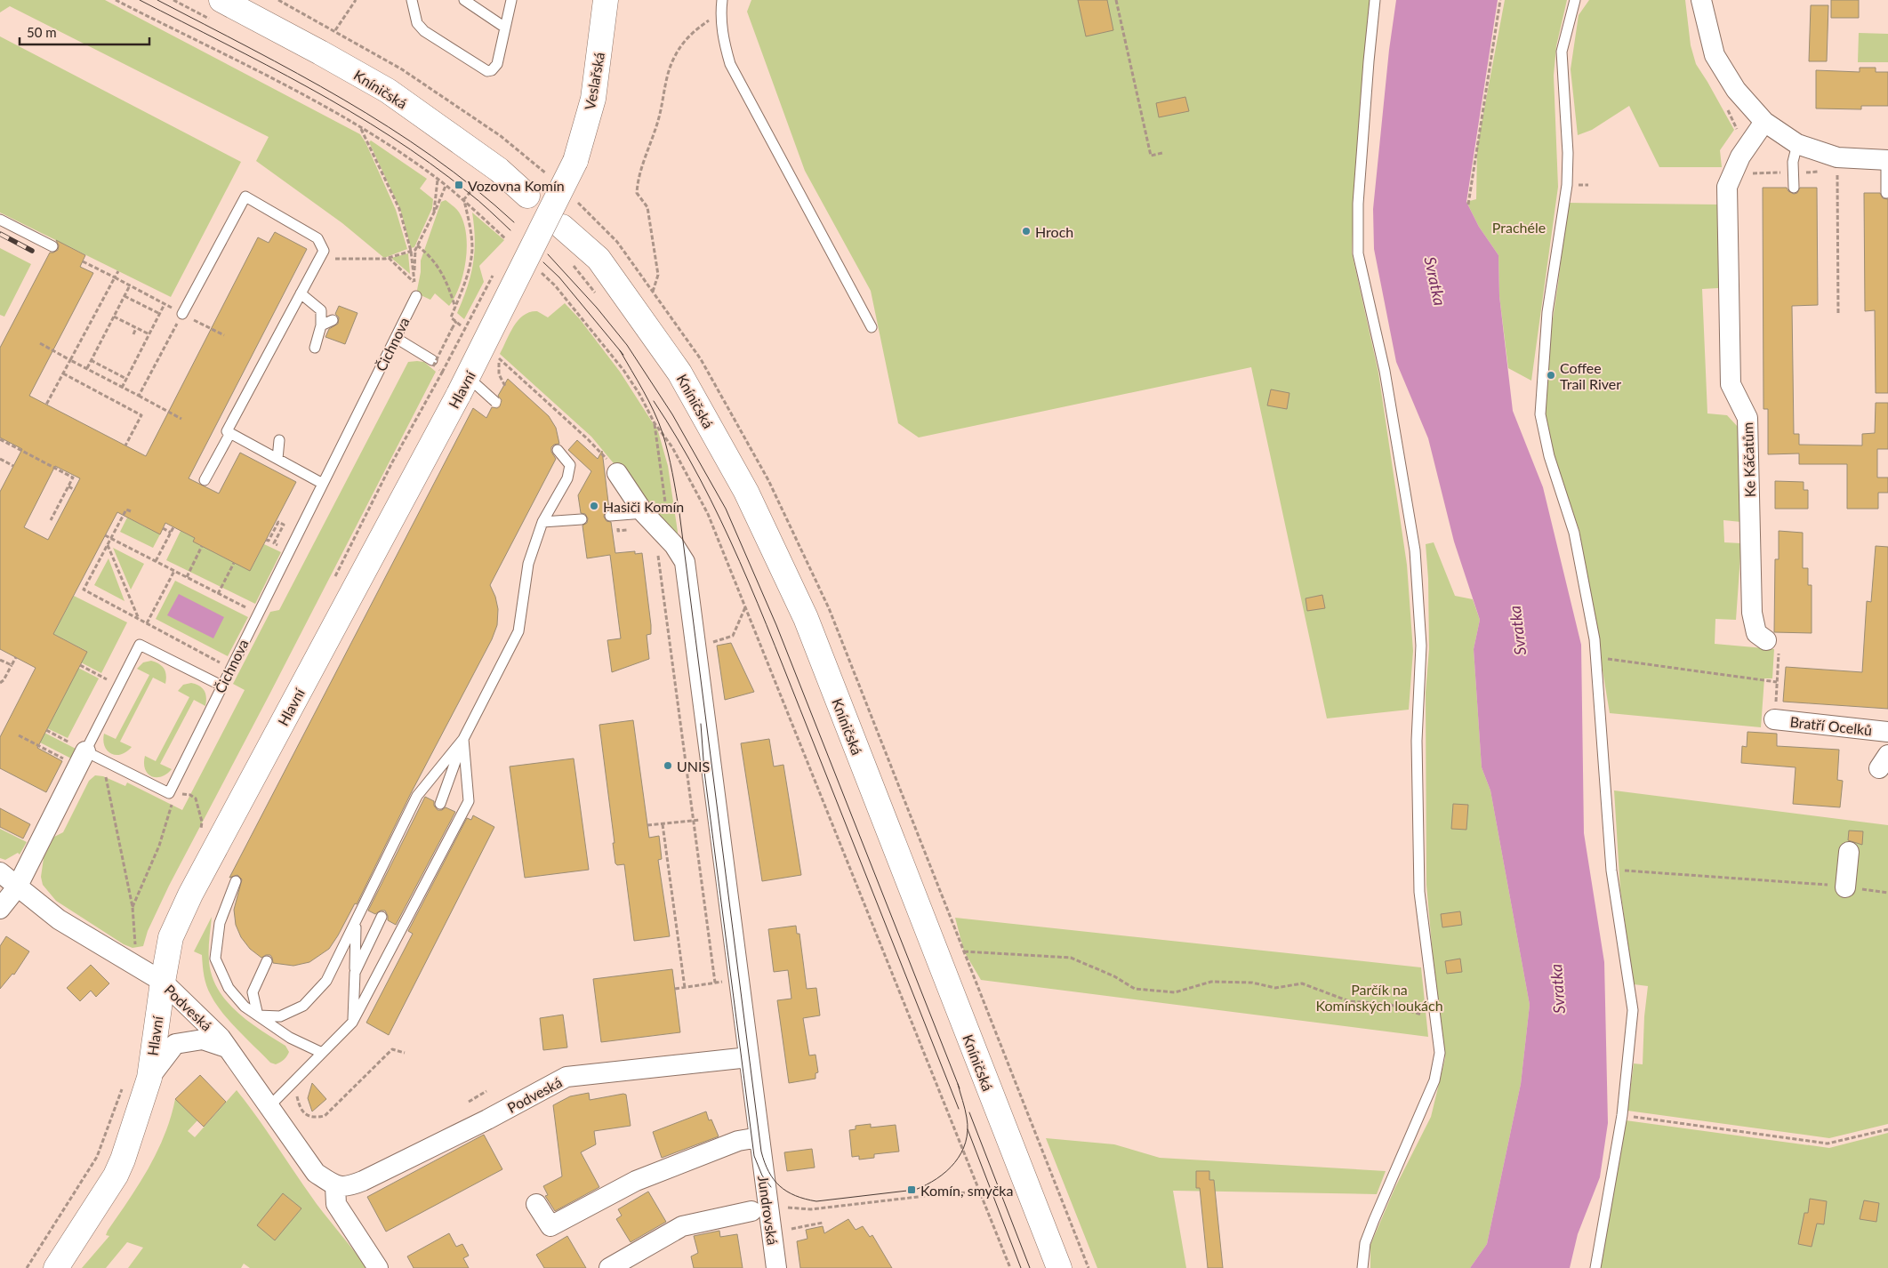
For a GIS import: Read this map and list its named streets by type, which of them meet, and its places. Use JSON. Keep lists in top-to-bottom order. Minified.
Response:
{"streets":{"main road":["Veslařská","Kníničská","Hlavní"],"street":["Ke Káčatům","Bratří Ocelků","Podveská","Jundrovská"],"lane":["Čichnova"]},"crossings":[["Veslařská","Hlavní"],["Hlavní","Podveská"],["Podveská","Jundrovská"]],"water":["Svratka"],"parks":["Prachéle","Parčík na Komínských loukách"],"places":{"transit":["Vozovna Komín","Komín, smyčka"],"other":["Hroch","Coffee Trail River","Hasiči Komín","UNIS"]},"scale_bar":"50 m"}
